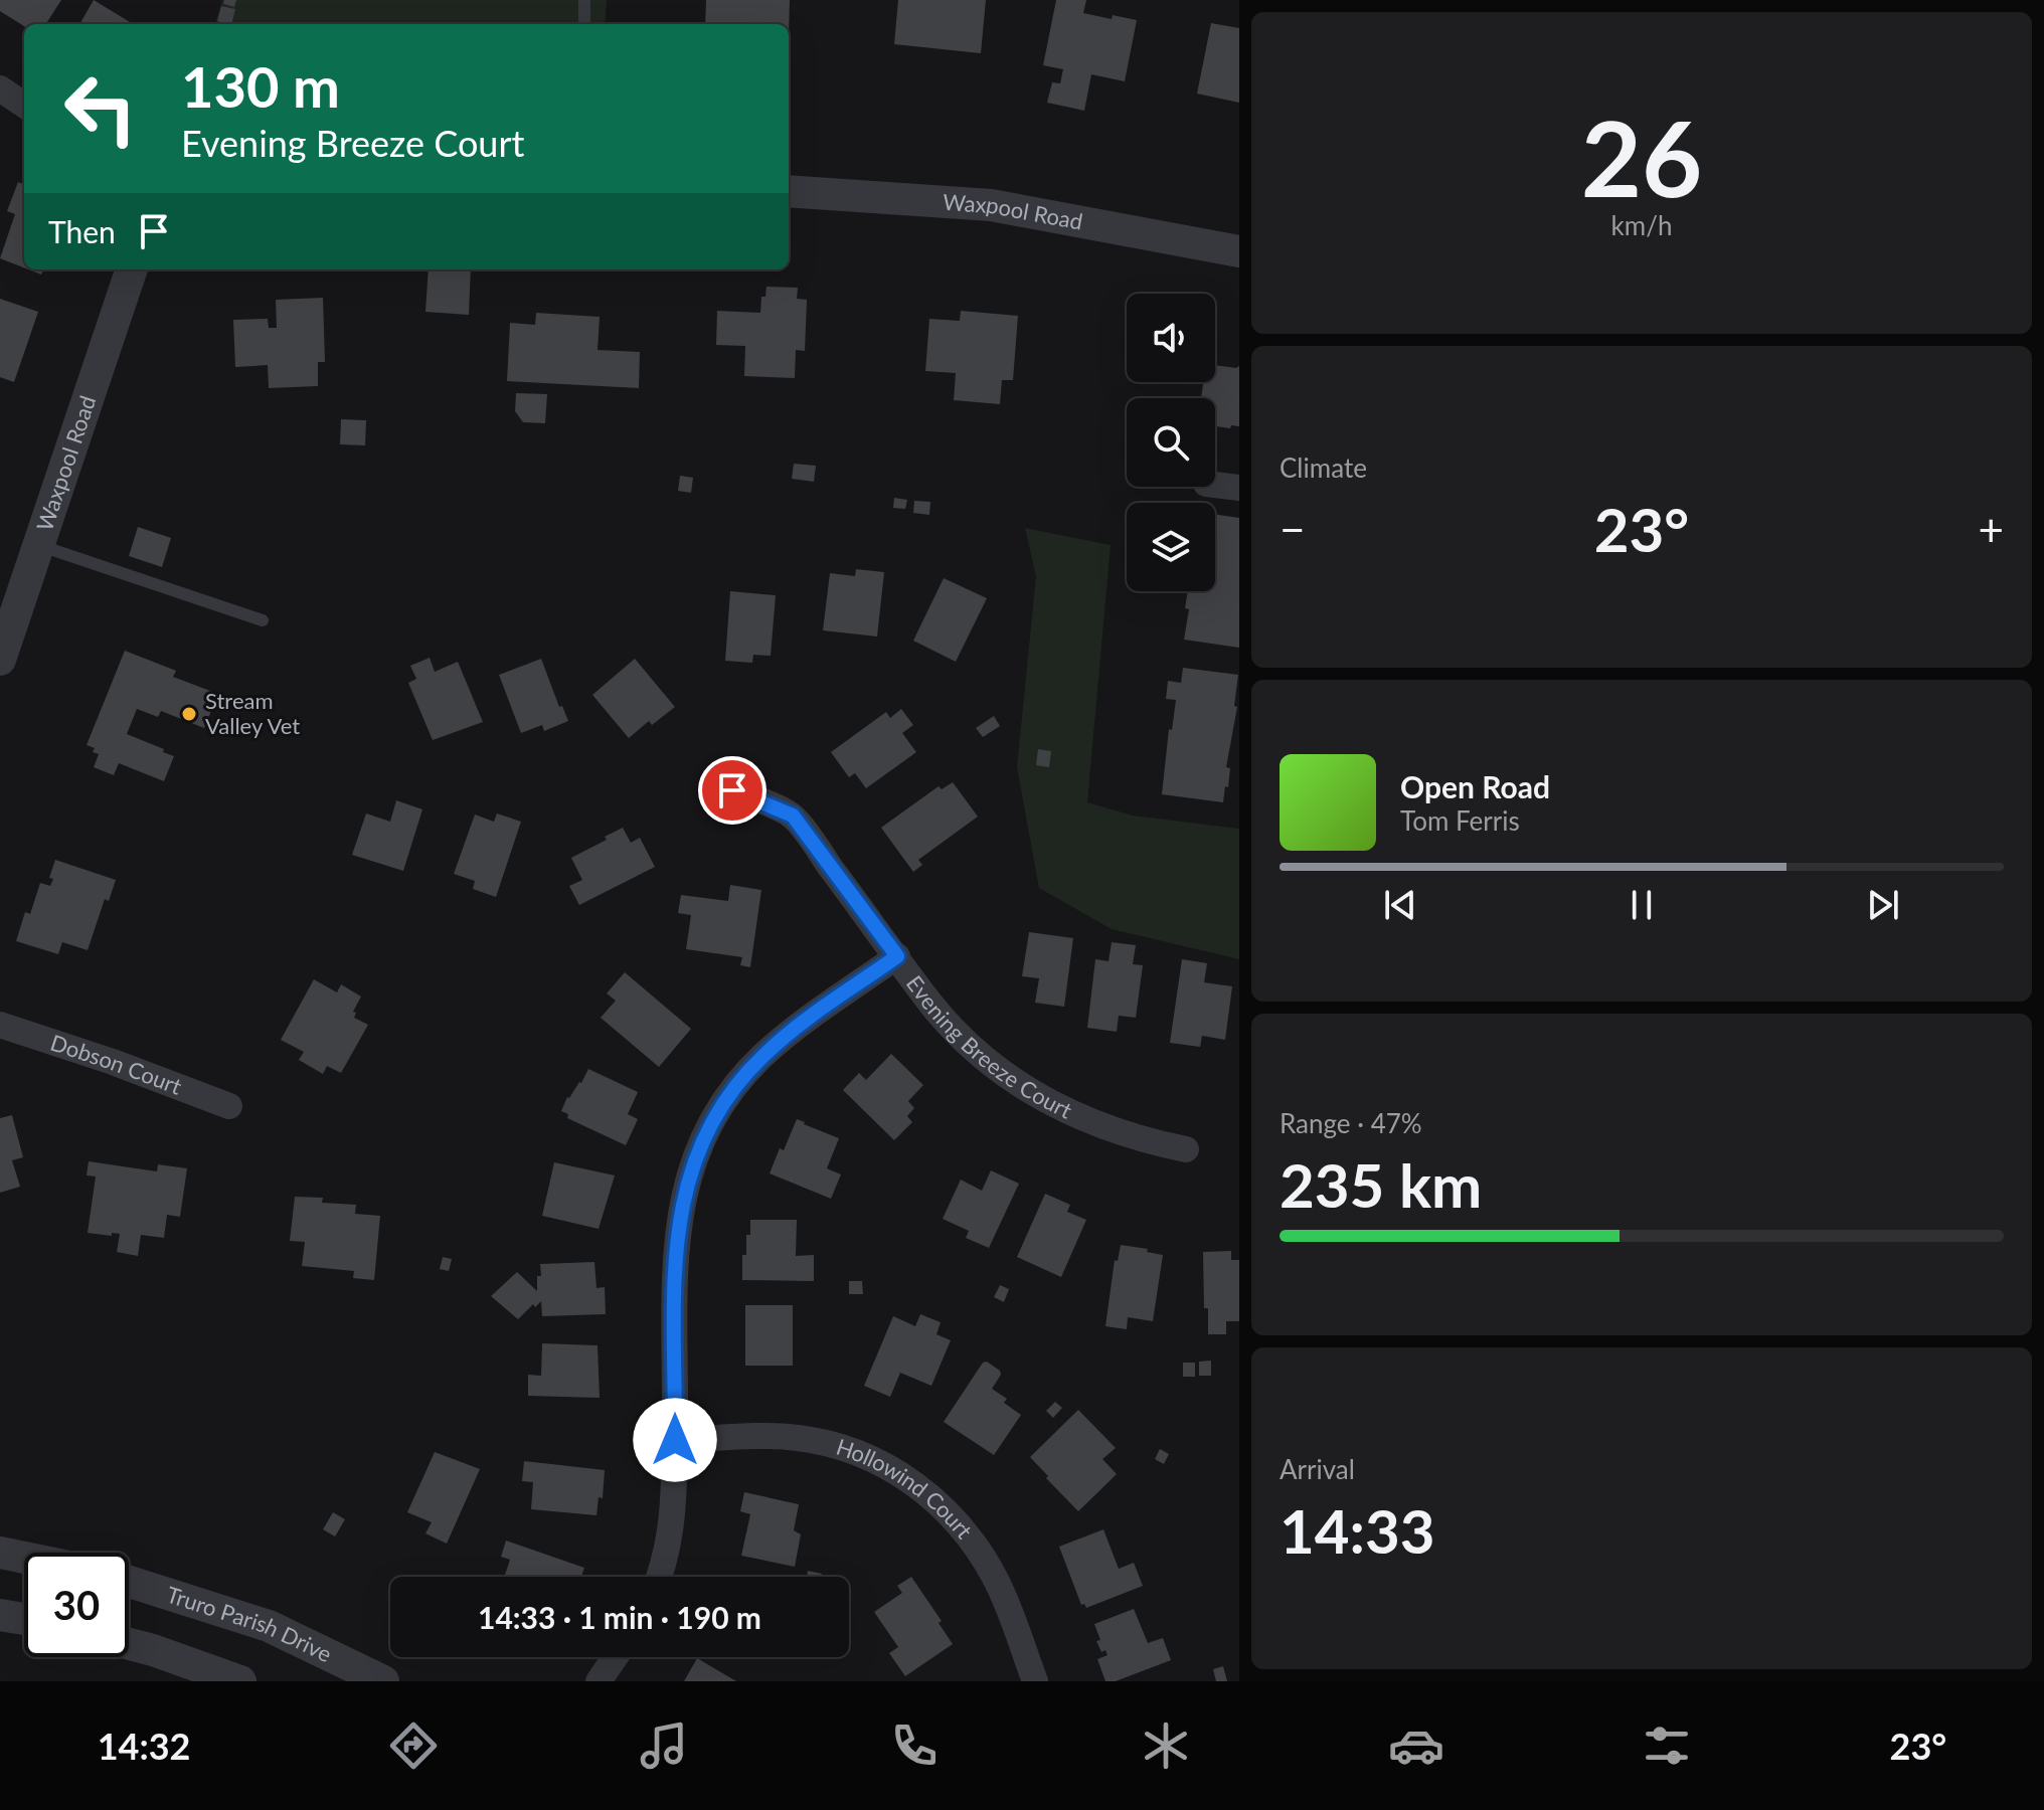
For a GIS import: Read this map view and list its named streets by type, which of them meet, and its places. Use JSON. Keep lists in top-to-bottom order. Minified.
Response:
{"streets":{"street":["Waxpool Road","Evening Breeze Court","Dobson Court","Hollowind Court","Truro Parish Drive"]},"places":["Stream Valley Vet"],"page":{"tile":[["26","km/h"],"Climate",["Range · 47%","235 km"],["Arrival","14:33"]],"turn":["130 m","Evening Breeze Court"],"then":"Then","heat":["−","23°","+"],"song":["Open Road","Tom Ferris"],"limit":"30","trip":"14:33 · 1 min · 190 m","tabs":["14:32","23°"]}}
